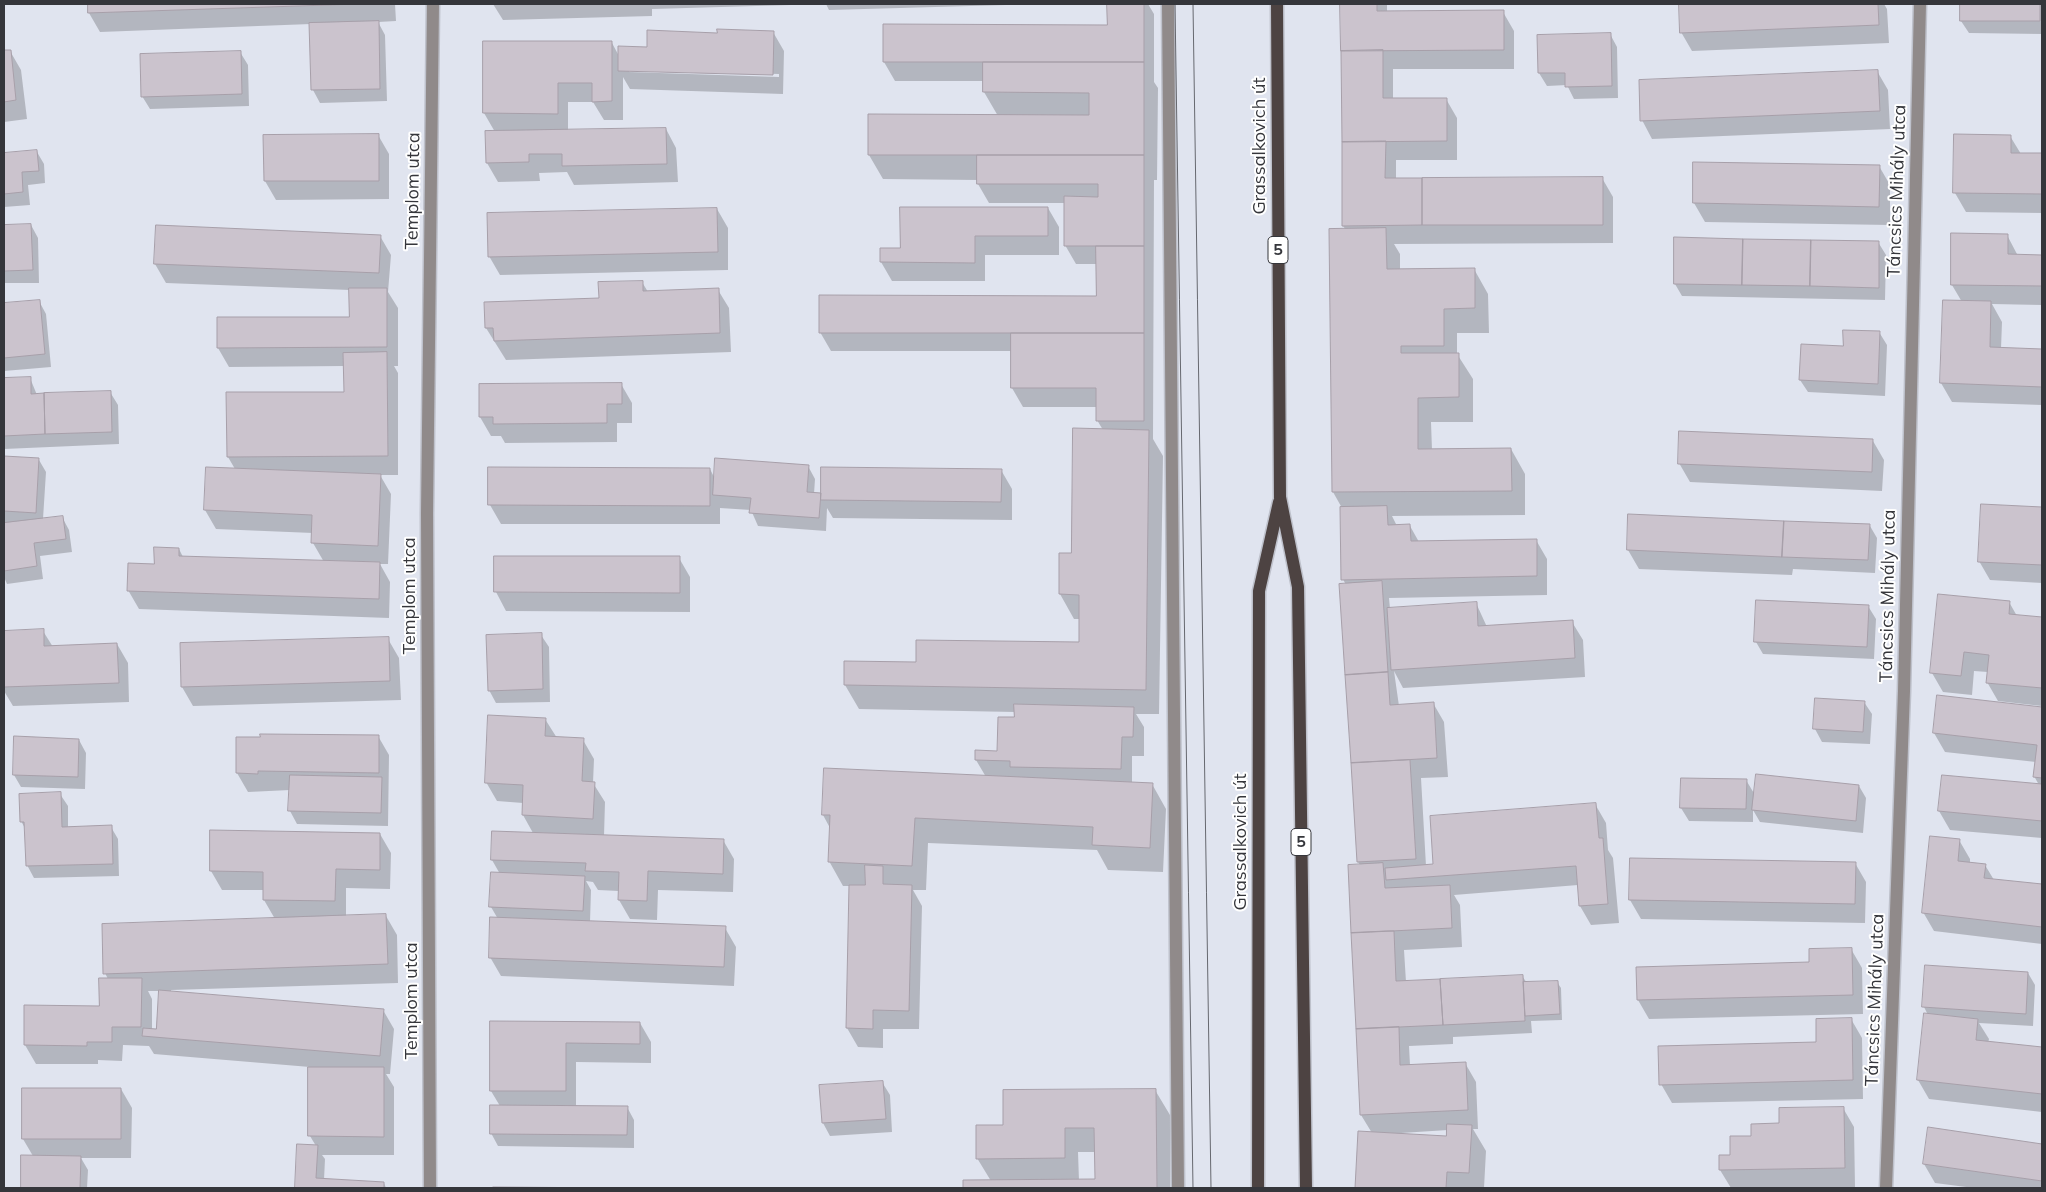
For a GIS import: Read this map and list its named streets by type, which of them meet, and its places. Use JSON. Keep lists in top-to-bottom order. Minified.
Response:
{"streets":{"main road":["Grassalkovich út","5"],"street":["Templom utca","Táncsics Mihály utca"]}}
